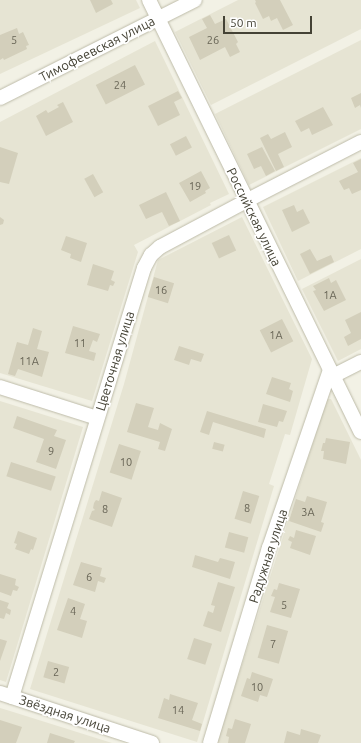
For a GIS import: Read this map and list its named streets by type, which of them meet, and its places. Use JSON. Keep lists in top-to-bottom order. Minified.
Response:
{"streets":{"street":["Тимофеевская улица","Российская улица","Цветочная улица","Радужная улица","Звёздная улица"]},"crossings":[["Тимофеевская улица","Российская улица"],["Российская улица","Цветочная улица"],["Российская улица","Радужная улица"],["Цветочная улица","Звёздная улица"]],"house_numbers":["5","26","24","19","16","1А","1А","11","11А","9","10","8","8","3А","6","5","4","7","2","10","14"],"scale_bar":"50 m"}
